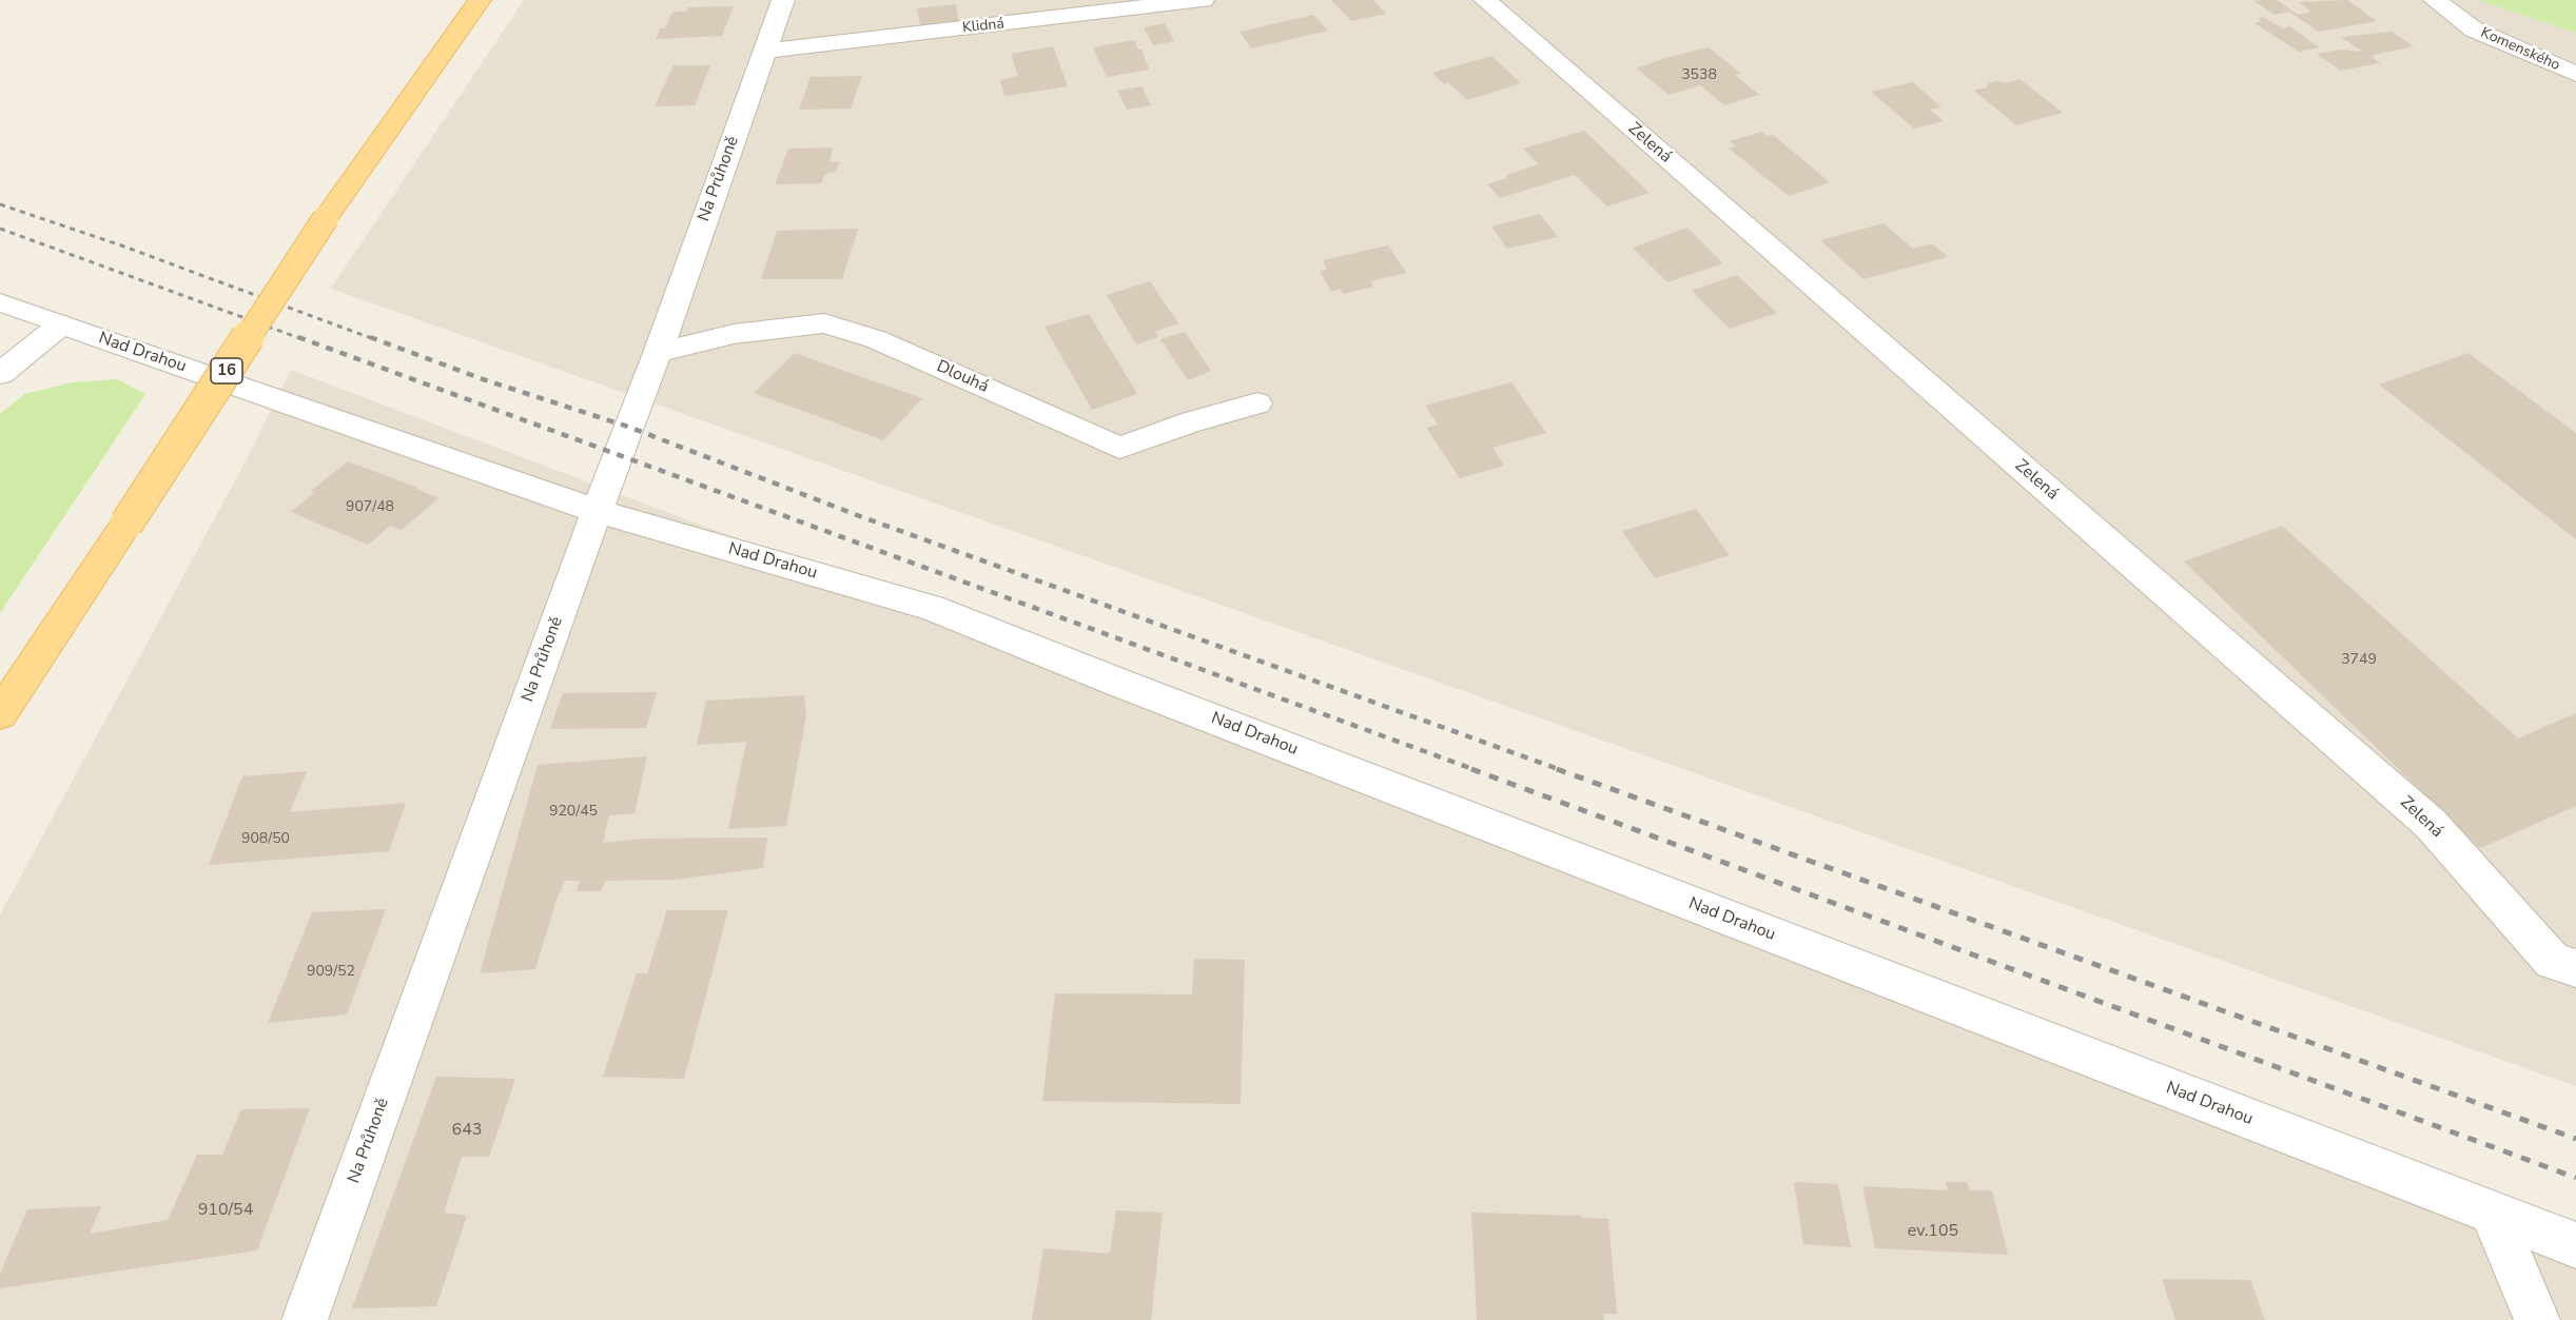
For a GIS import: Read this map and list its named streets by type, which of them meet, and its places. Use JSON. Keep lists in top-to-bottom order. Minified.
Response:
{"streets":{"main road":["16"],"street":["Klidná","Komenského","Zelená","Na Průhoně","Nad Drahou","Dlouhá"]},"crossings":[["Klidná","Na Průhoně"],["Na Průhoně","Nad Drahou"],["Na Průhoně","Dlouhá"]],"house_numbers":["3538","907/48","3749","920/45","908/50","909/52","643","910/54","ev.105"]}
